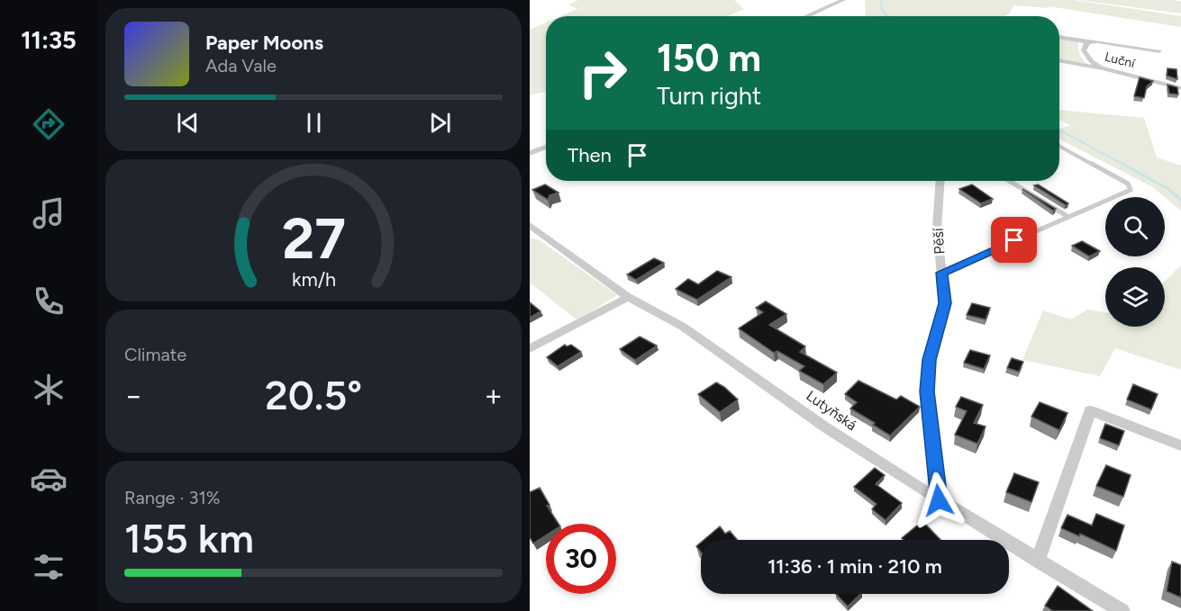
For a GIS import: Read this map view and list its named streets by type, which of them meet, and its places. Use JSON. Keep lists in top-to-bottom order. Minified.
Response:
{"streets":{"street":["Luční","Pěší","Lutyňská"]},"crossings":[["Pěší","Lutyňská"]],"page":{"tabs":"11:35","turn":["150 m","Turn right"],"song":["Paper Moons","Ada Vale"],"then":"Then","tile":["Climate",["Range · 31%","155 km"]],"heat":["−","20.5°","+"],"limit":"30","trip":"11:36 · 1 min · 210 m","gauge":["27","km/h"]}}
